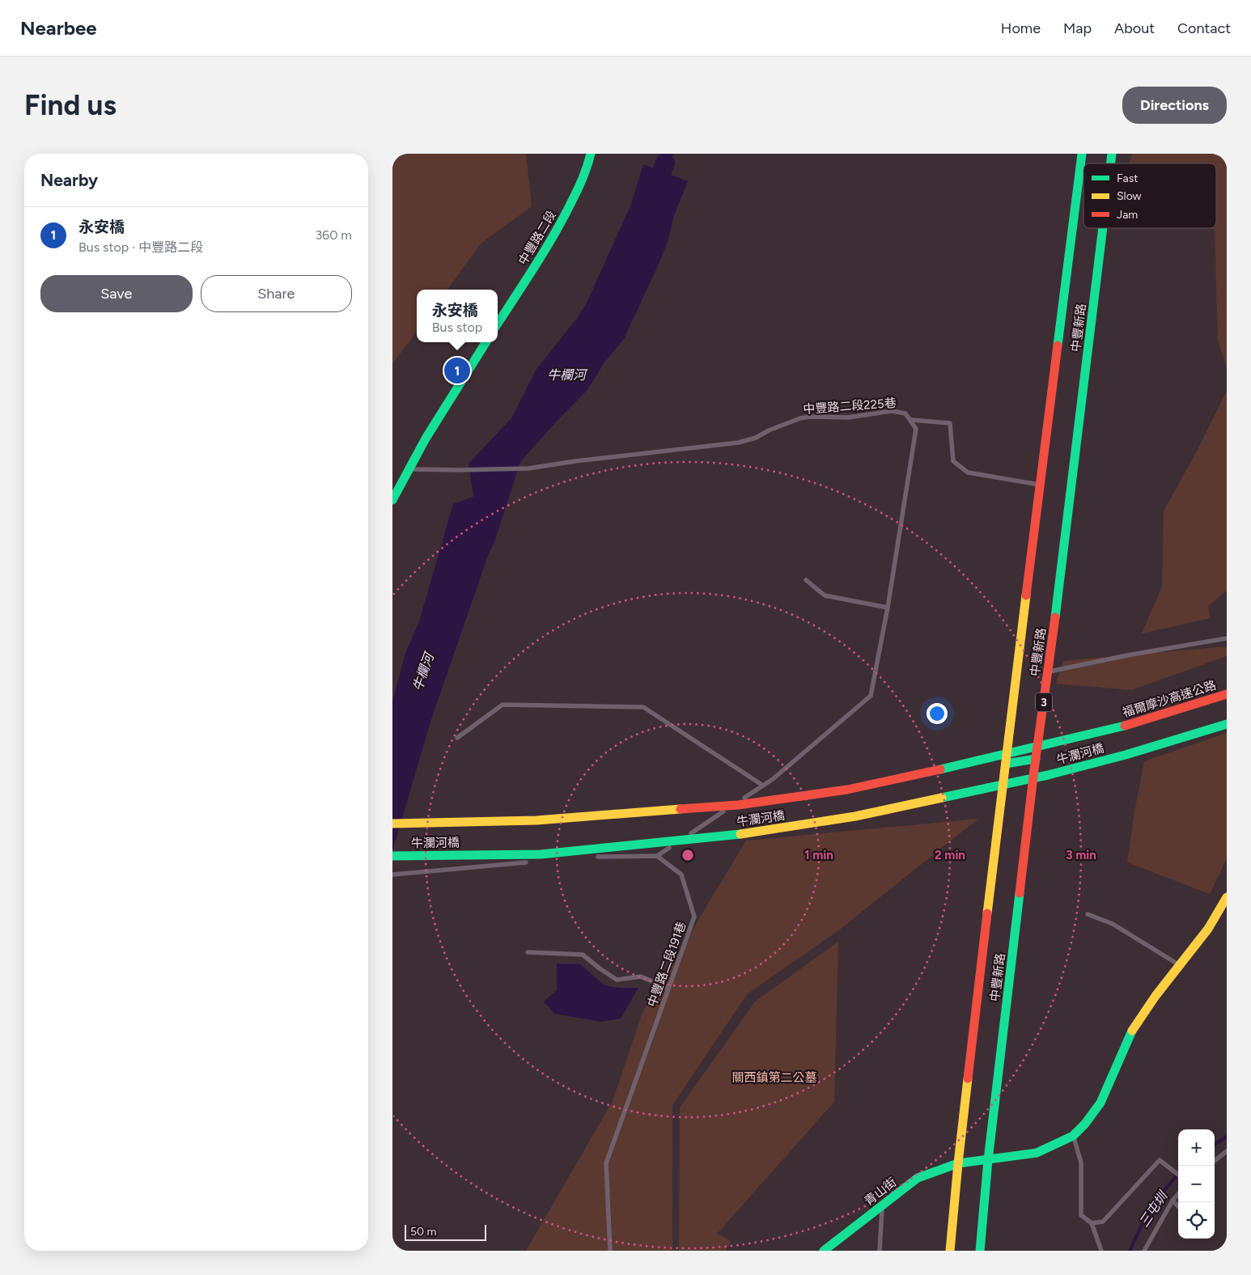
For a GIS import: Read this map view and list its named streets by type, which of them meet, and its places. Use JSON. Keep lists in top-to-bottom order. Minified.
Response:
{"streets":{"main road":["中豐路二段","中豐新路","福爾摩沙高速公路","3","牛瀾河橋","青山街"],"lane":["中豐路二段225巷","中豐路二段191巷"]},"crossings":[["中豐新路","青山街"],["中豐路二段225巷","中豐路二段191巷"],["福爾摩沙高速公路","牛瀾河橋"]],"water":["牛欄河","三屯圳"],"parks":["關西鎮第二公墓"],"legend":["Fast","Slow","Jam"],"scale_bar":"50 m","page":{"header":"Nearbee","nav":["Home","Map","About","Contact"],"buttons":["Directions",["Save","Share"]],"title":"Find us","heading":"Nearby","list":[{"mark":"1","name":"永安橋","note":"Bus stop · 中豐路二段","value":"360 m"}],"popup":["永安橋","Bus stop"],"pins":"1","map_buttons":["+","−"],"scale":"50 m"},"rings":["1 min","2 min","3 min"]}
